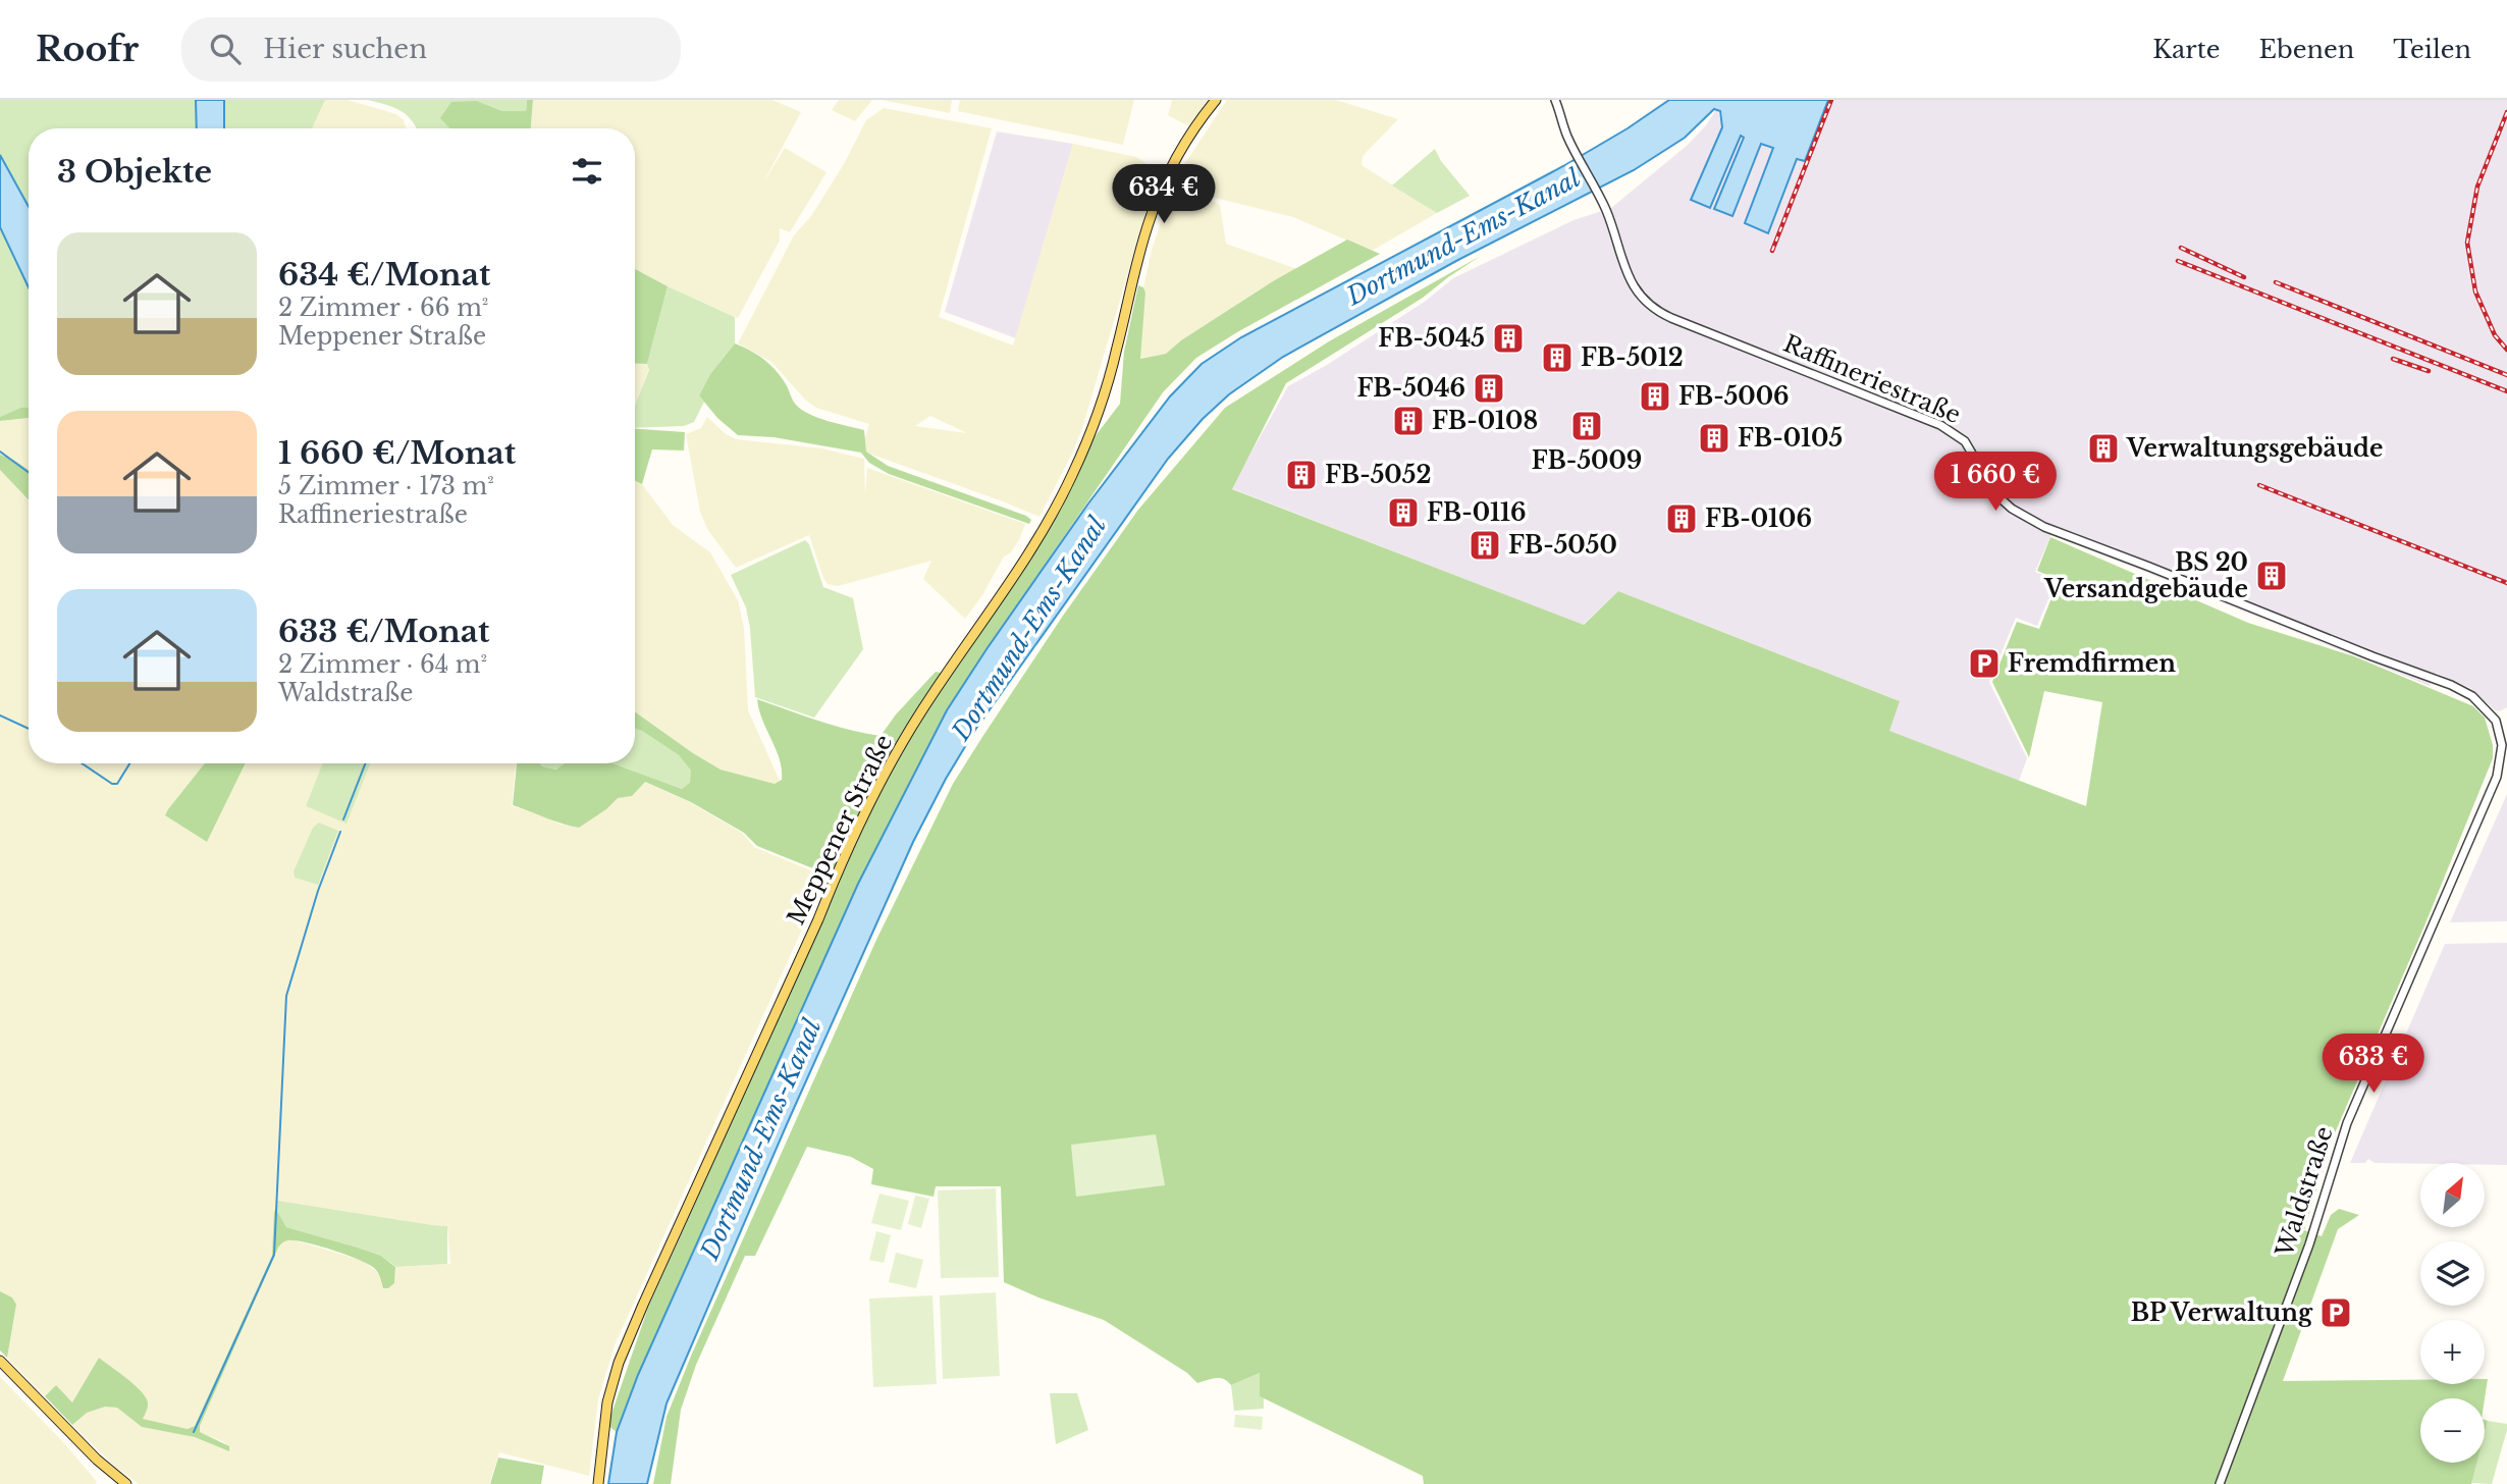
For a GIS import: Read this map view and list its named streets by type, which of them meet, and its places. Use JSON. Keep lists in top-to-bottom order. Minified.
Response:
{"streets":{"main road":["Meppener Straße"],"street":["Raffineriestraße","Waldstraße"]},"crossings":[["Raffineriestraße","Waldstraße"]],"water":["Dortmund-Ems-Kanal"],"places":{"building":["FB-5045","FB-5012","FB-5046","FB-5006","FB-0108","FB-5009","FB-0105","Verwaltungsgebäude","FB-5052","FB-0116","FB-0106","FB-5050","BS 20 Versandgebäude"],"parking":["Fremdfirmen","BP Verwaltung"]},"north":"top right","page":{"header":"Roofr","search":"Hier suchen","nav":["Karte","Ebenen","Teilen"],"heading":"3 Objekte","price":["634 €","1 660 €","633 €"],"list":[{"name":"634 €/Monat","note":"2 Zimmer · 66 m² · Meppener Straße"},{"name":"1 660 €/Monat","note":"5 Zimmer · 173 m² · Raffineriestraße"},{"name":"633 €/Monat","note":"2 Zimmer · 64 m² · Waldstraße"}],"map_buttons":["+","−"]}}
